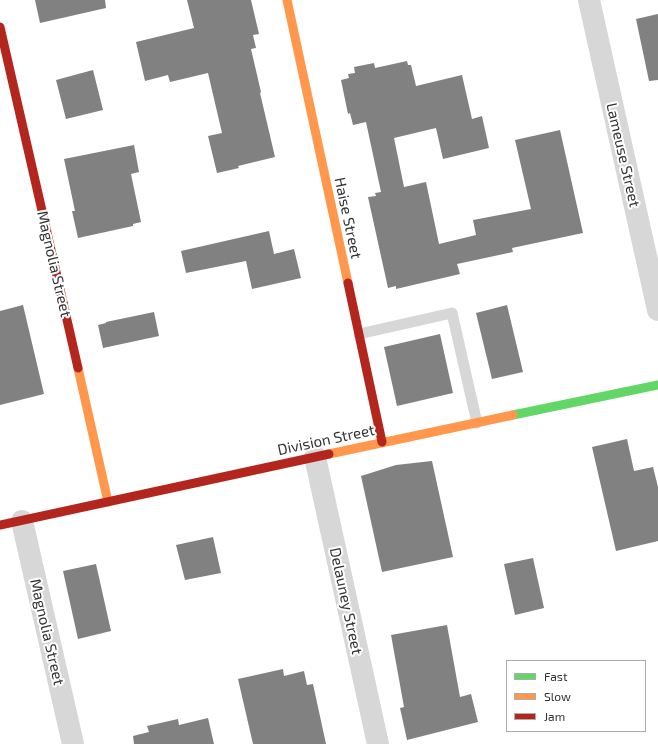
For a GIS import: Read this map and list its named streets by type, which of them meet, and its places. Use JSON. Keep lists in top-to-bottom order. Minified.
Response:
{"streets":{"street":["Lameuse Street","Haise Street","Magnolia Street","Division Street","Delauney Street"]},"crossings":[["Haise Street","Division Street"],["Magnolia Street","Division Street"],["Division Street","Delauney Street"]],"legend":["Fast","Slow","Jam"]}
